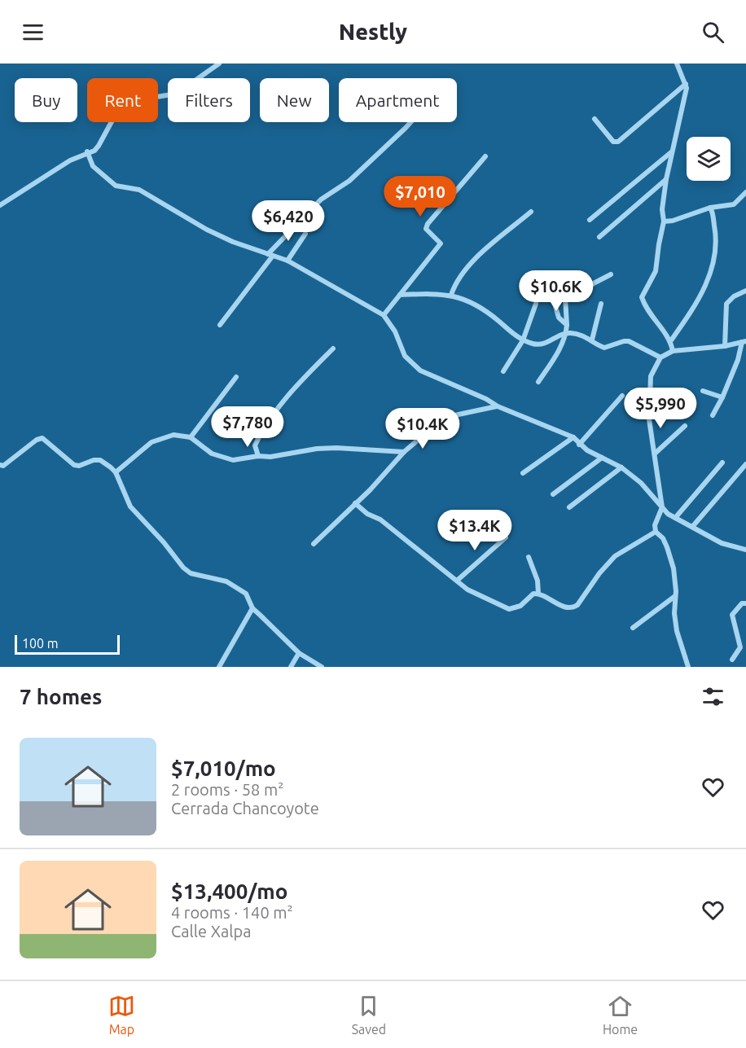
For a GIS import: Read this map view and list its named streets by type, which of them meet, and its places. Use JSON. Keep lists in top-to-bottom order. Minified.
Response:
{"scale_bar":"100 m","page":{"header":"Nestly","chip":["Buy","Rent","Filters","New","Apartment"],"price":["$7,010","$6,420","$10.6K","$5,990","$7,780","$10.4K","$13.4K"],"scale":"100 m","heading":"7 homes","list":[{"name":"$7,010/mo","note":"2 rooms · 58 m² · Cerrada Chancoyote"},{"name":"$13,400/mo","note":"4 rooms · 140 m² · Calle Xalpa"}],"tabs":["Map","Saved","Home"]}}
